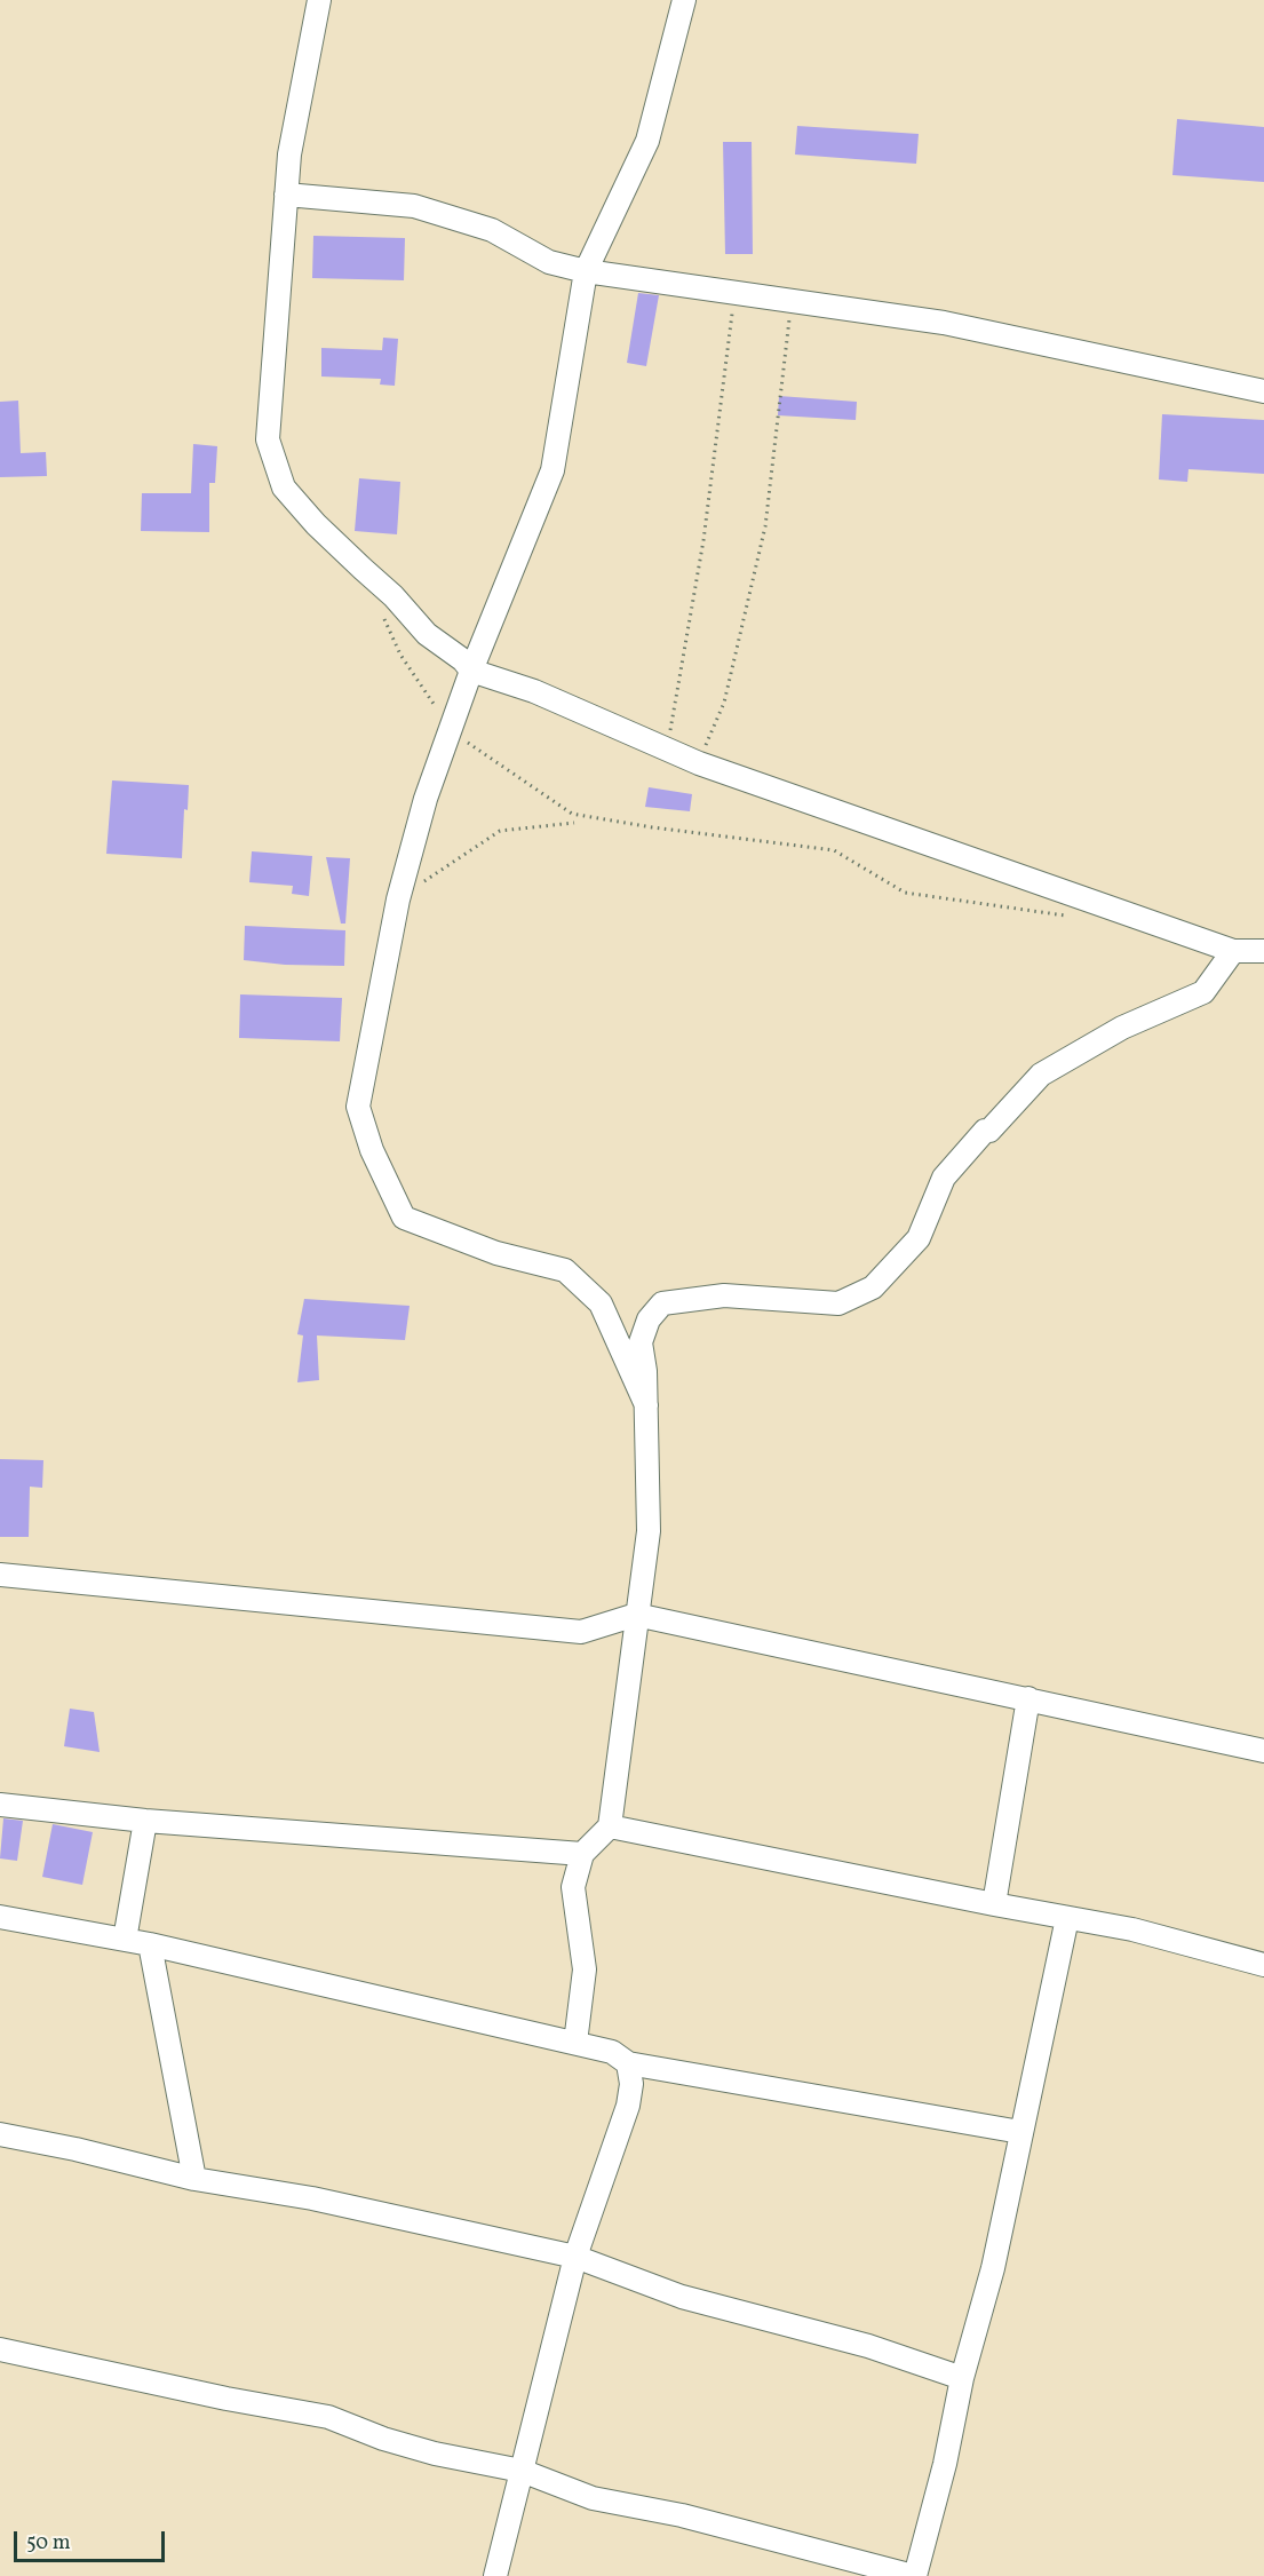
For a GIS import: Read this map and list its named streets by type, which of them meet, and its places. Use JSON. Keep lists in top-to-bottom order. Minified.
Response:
{"scale_bar":"50 m"}
